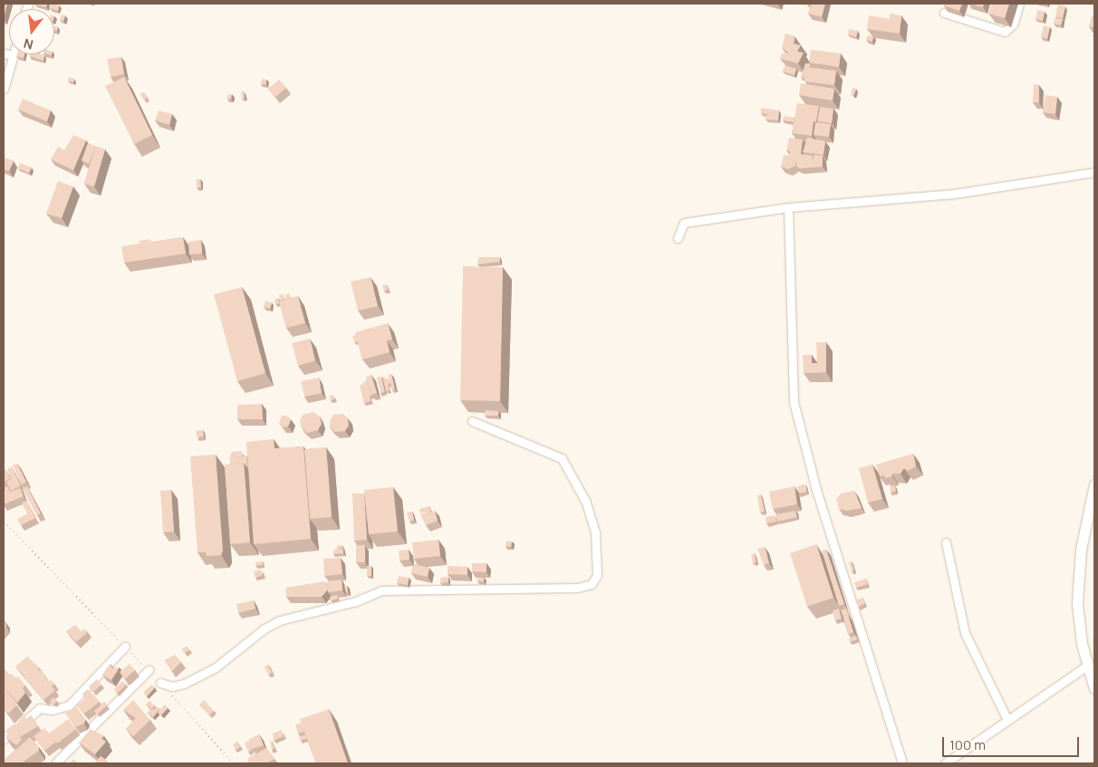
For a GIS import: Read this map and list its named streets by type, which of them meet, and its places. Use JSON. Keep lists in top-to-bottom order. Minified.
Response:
{"scale_bar":"100 m","north":"bottom"}
